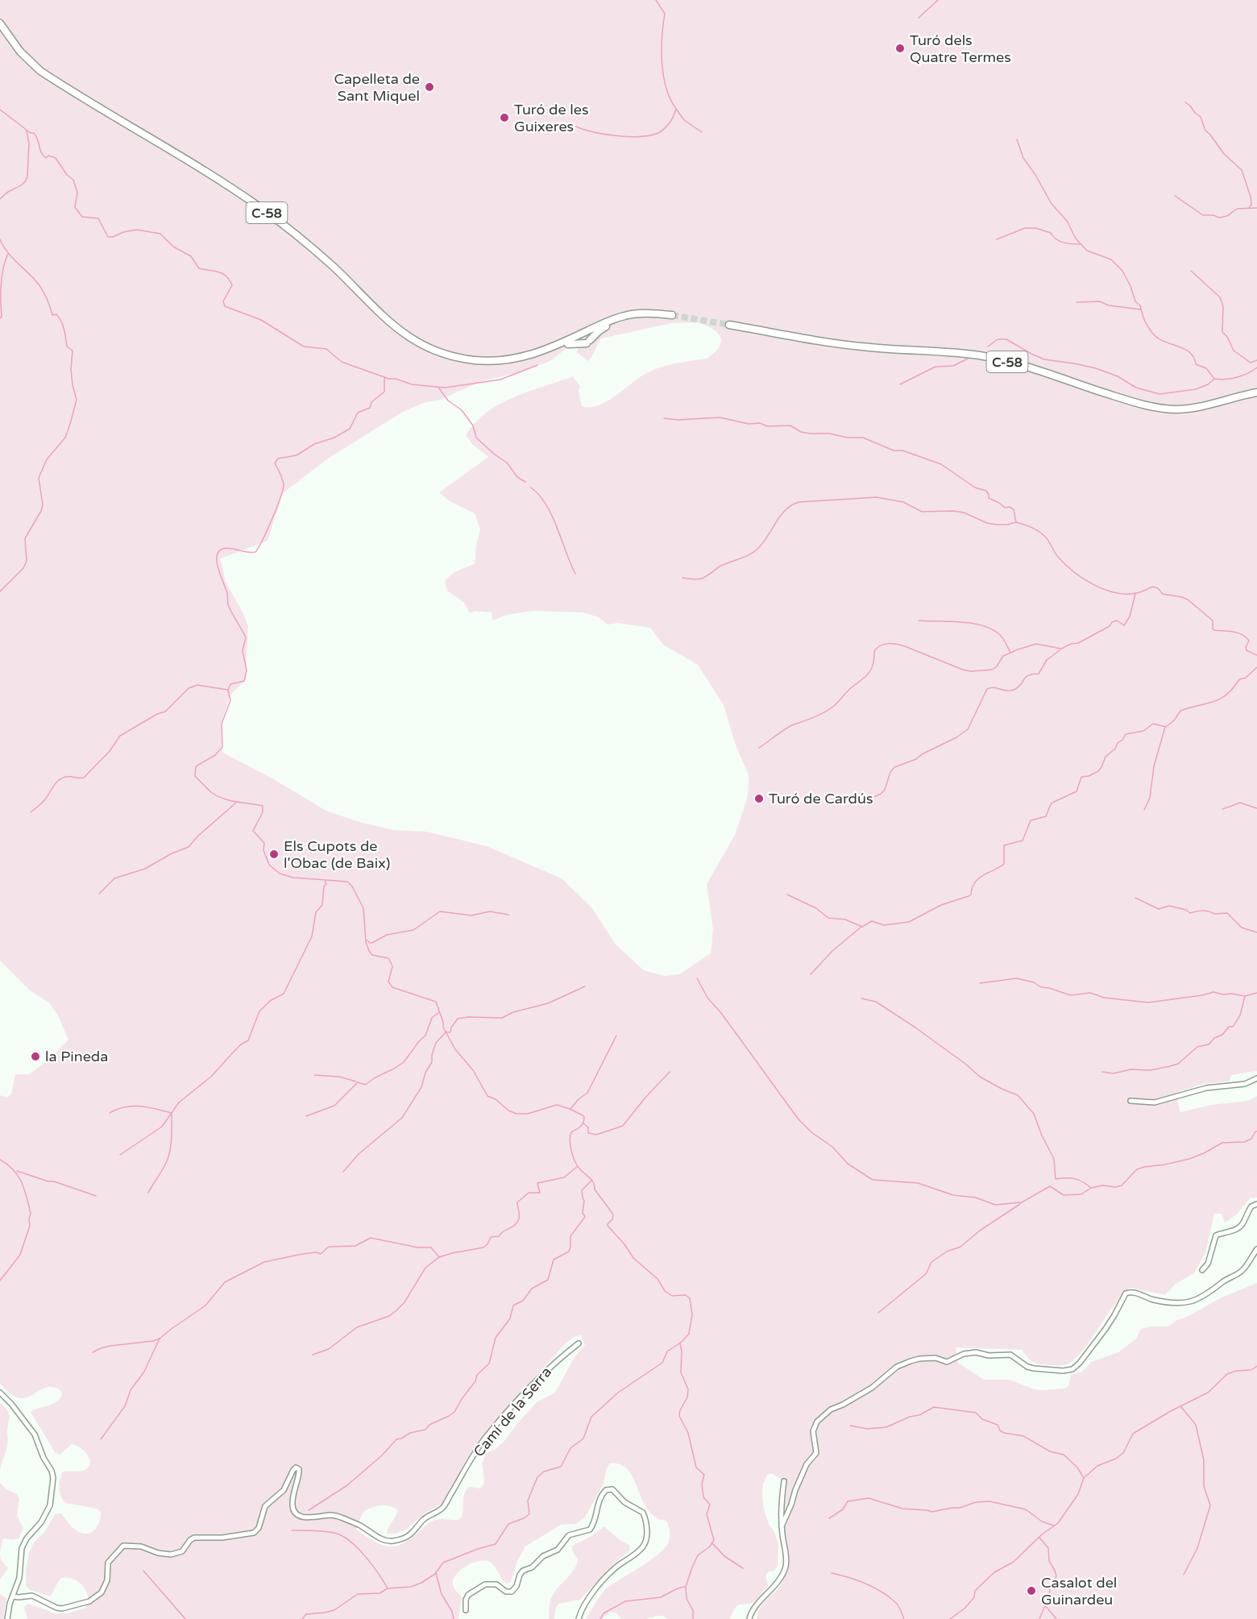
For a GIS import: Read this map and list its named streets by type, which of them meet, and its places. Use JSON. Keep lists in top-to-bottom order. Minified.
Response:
{"streets":{"main road":["C-58"],"street":["Camí de la Serra"]},"places":["Turó dels Quatre Termes","Capelleta de Sant Miquel","Turó de les Guixeres","Turó de Cardús","Els Cupots de l'Obac (de Baix)","la Pineda","Casalot del Guinardeu"]}
